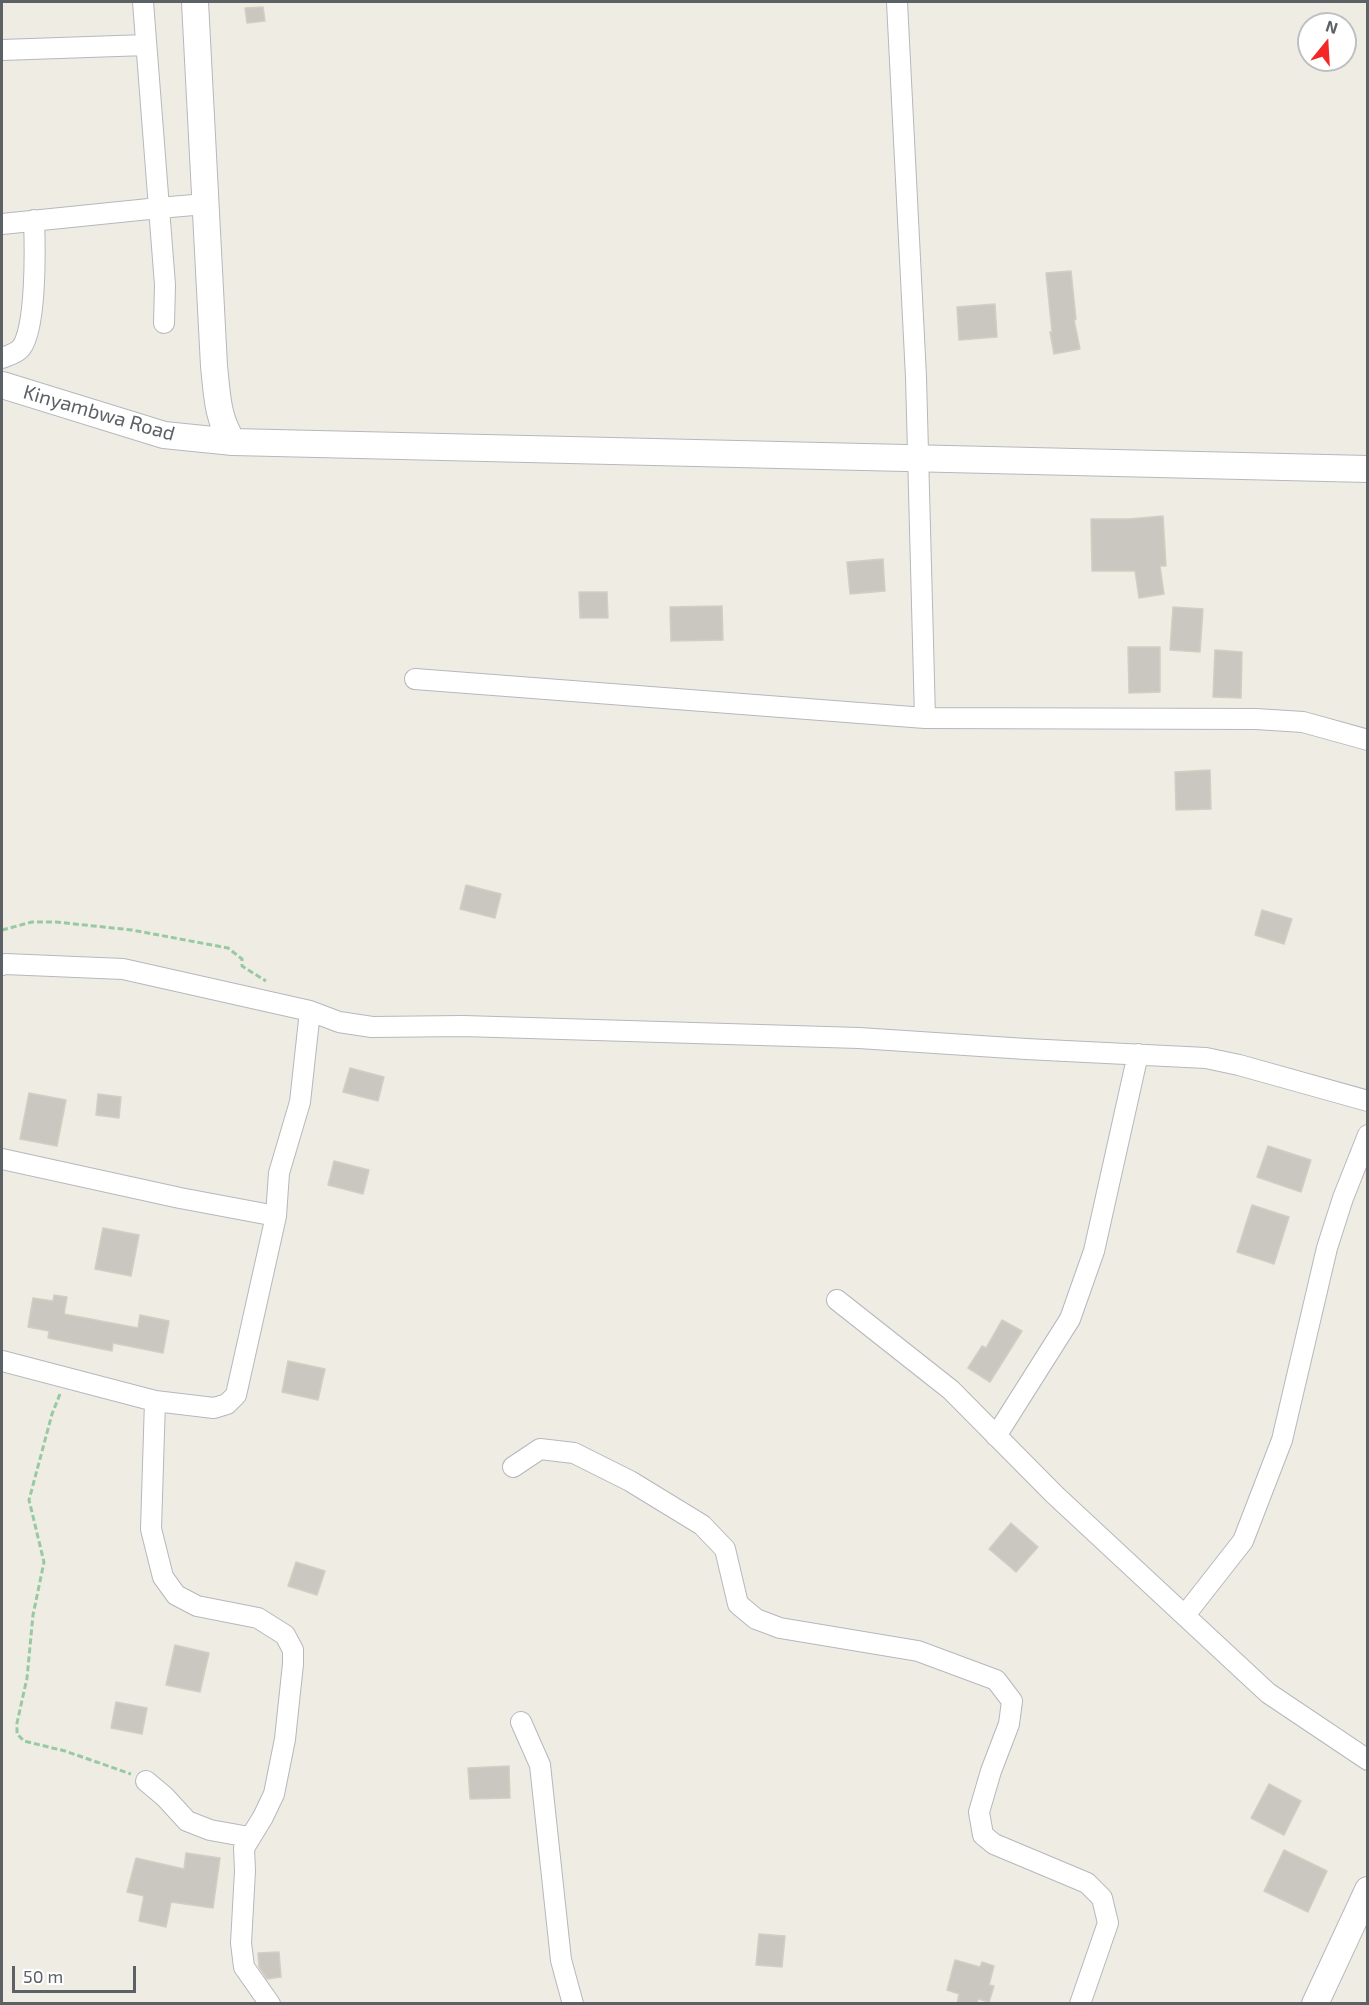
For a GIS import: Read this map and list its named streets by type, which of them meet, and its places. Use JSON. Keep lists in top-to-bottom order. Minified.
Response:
{"streets":{"street":["Kinyambwa Road"]},"scale_bar":"50 m","north":"top"}
